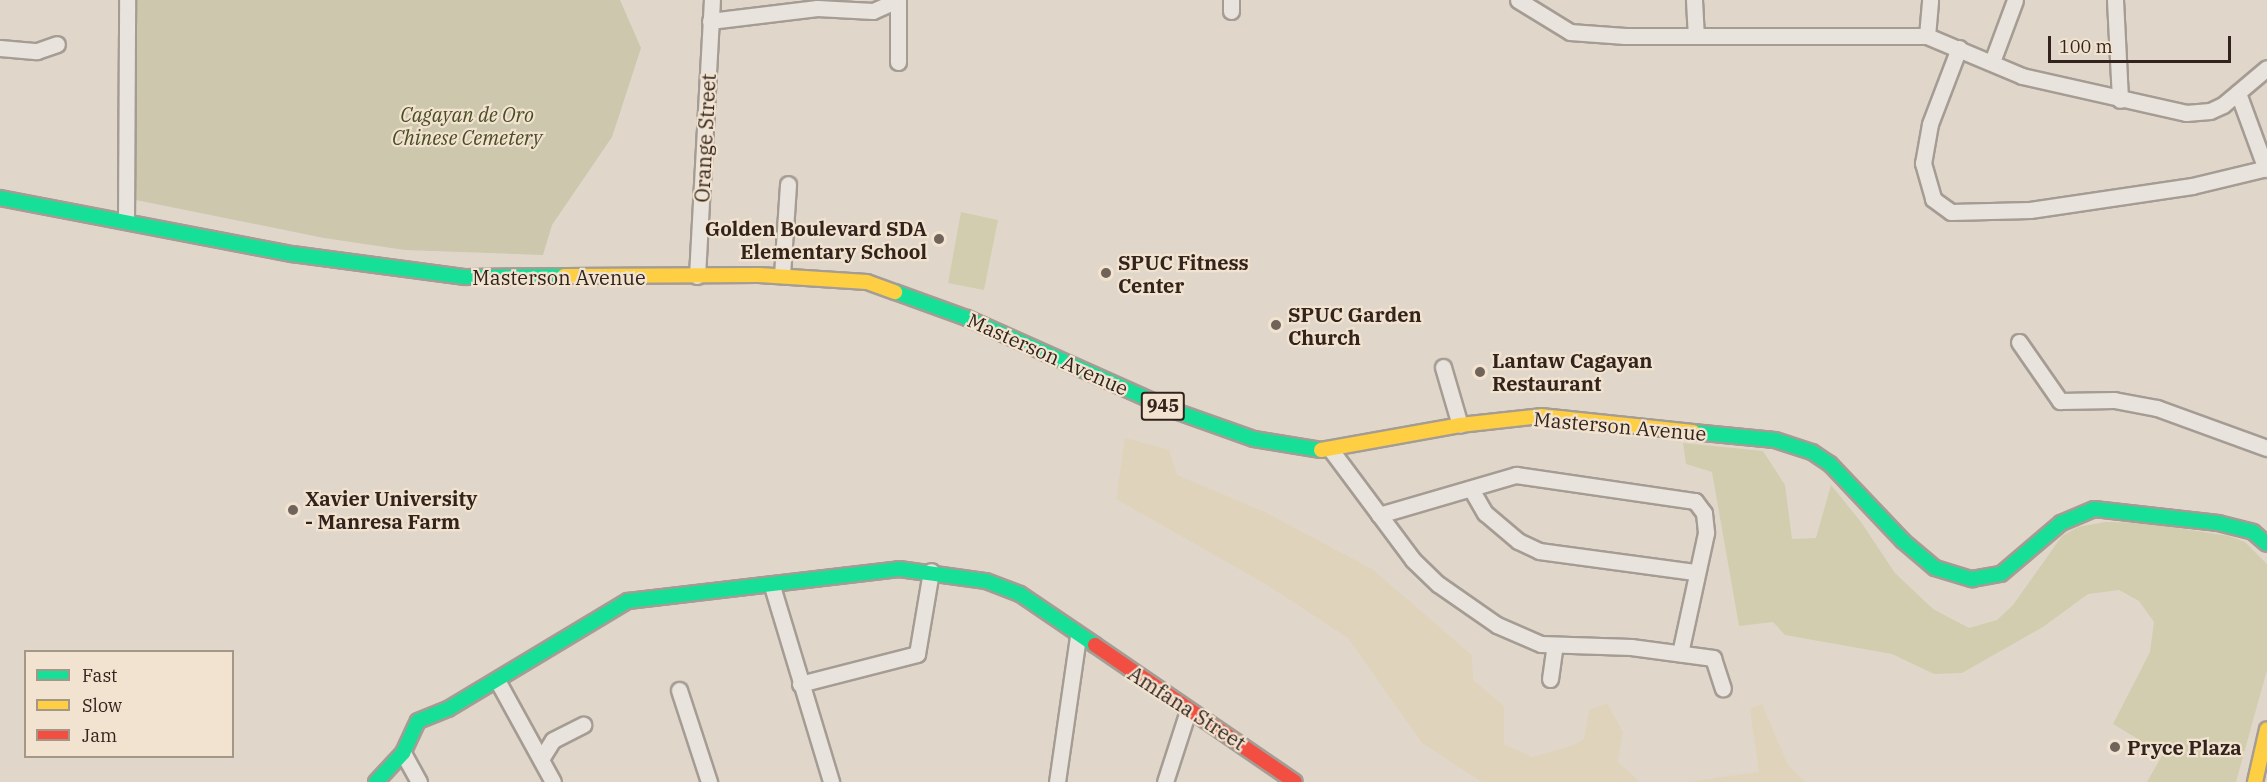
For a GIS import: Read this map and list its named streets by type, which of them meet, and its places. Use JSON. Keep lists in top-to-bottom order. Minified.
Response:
{"streets":{"main road":["Masterson Avenue","945","Amfana Street"],"street":["Orange Street"]},"crossings":[["Orange Street","Masterson Avenue"]],"parks":["Cagayan de Oro Chinese Cemetery"],"places":["Golden Boulevard SDA Elementary School","SPUC Fitness Center","SPUC Garden Church","Lantaw Cagayan Restaurant","Xavier University - Manresa Farm","Pryce Plaza"],"legend":["Fast","Slow","Jam"],"scale_bar":"100 m"}
